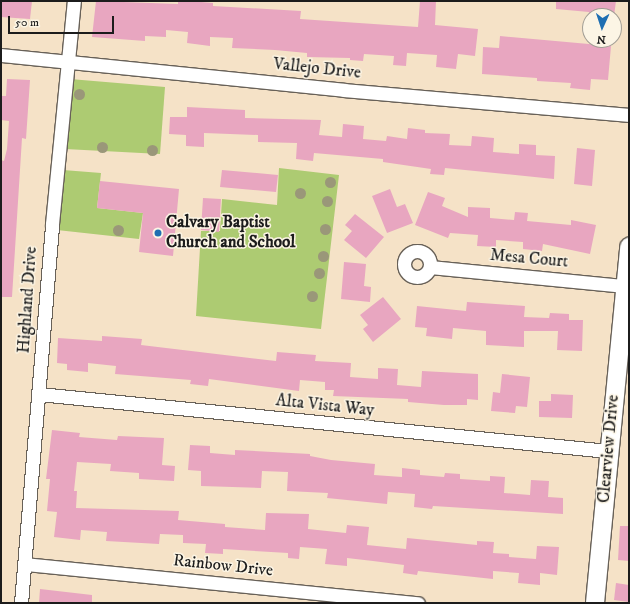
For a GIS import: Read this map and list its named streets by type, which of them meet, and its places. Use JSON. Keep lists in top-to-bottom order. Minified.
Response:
{"streets":{"street":["Vallejo Drive","Mesa Court","Highland Drive","Alta Vista Way","Clearview Drive","Rainbow Drive"]},"crossings":[["Vallejo Drive","Highland Drive"],["Mesa Court","Clearview Drive"],["Highland Drive","Alta Vista Way"],["Highland Drive","Rainbow Drive"],["Alta Vista Way","Clearview Drive"]],"places":["Calvary Baptist Church and School"],"scale_bar":"50 m","north":"bottom"}
